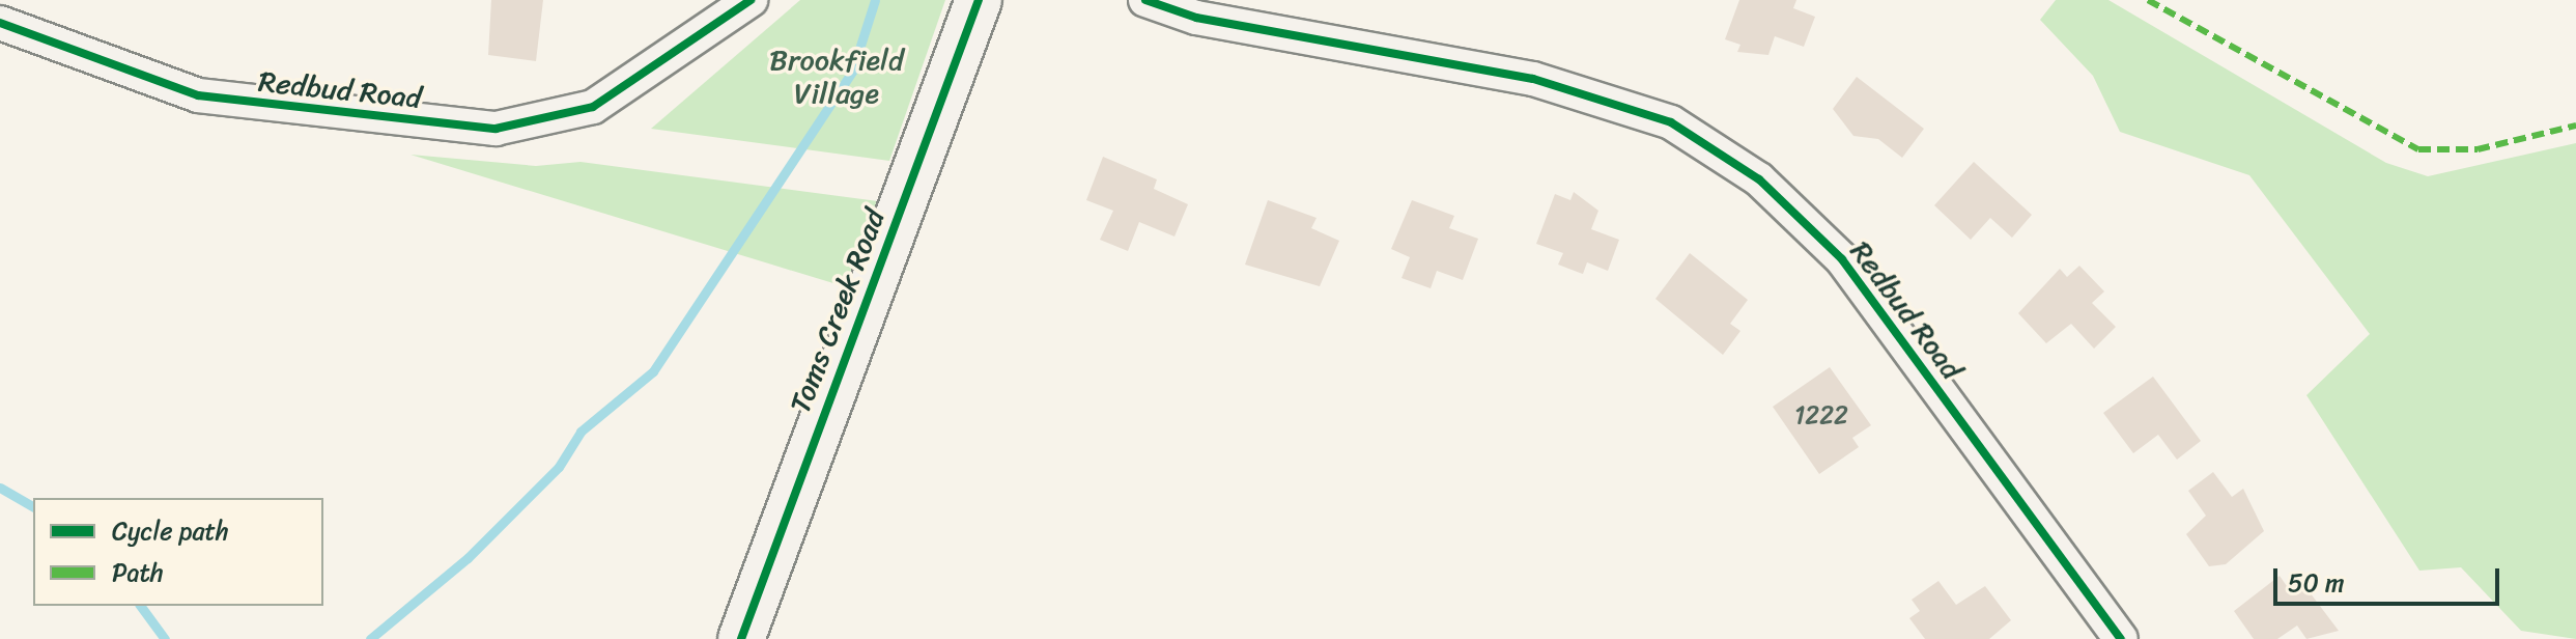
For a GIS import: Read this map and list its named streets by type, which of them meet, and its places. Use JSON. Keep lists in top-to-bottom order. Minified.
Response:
{"streets":{"street":["Redbud Road","Toms Creek Road"]},"parks":["Brookfield Village"],"house_numbers":["1222"],"legend":["Cycle path","Path"],"scale_bar":"50 m"}
